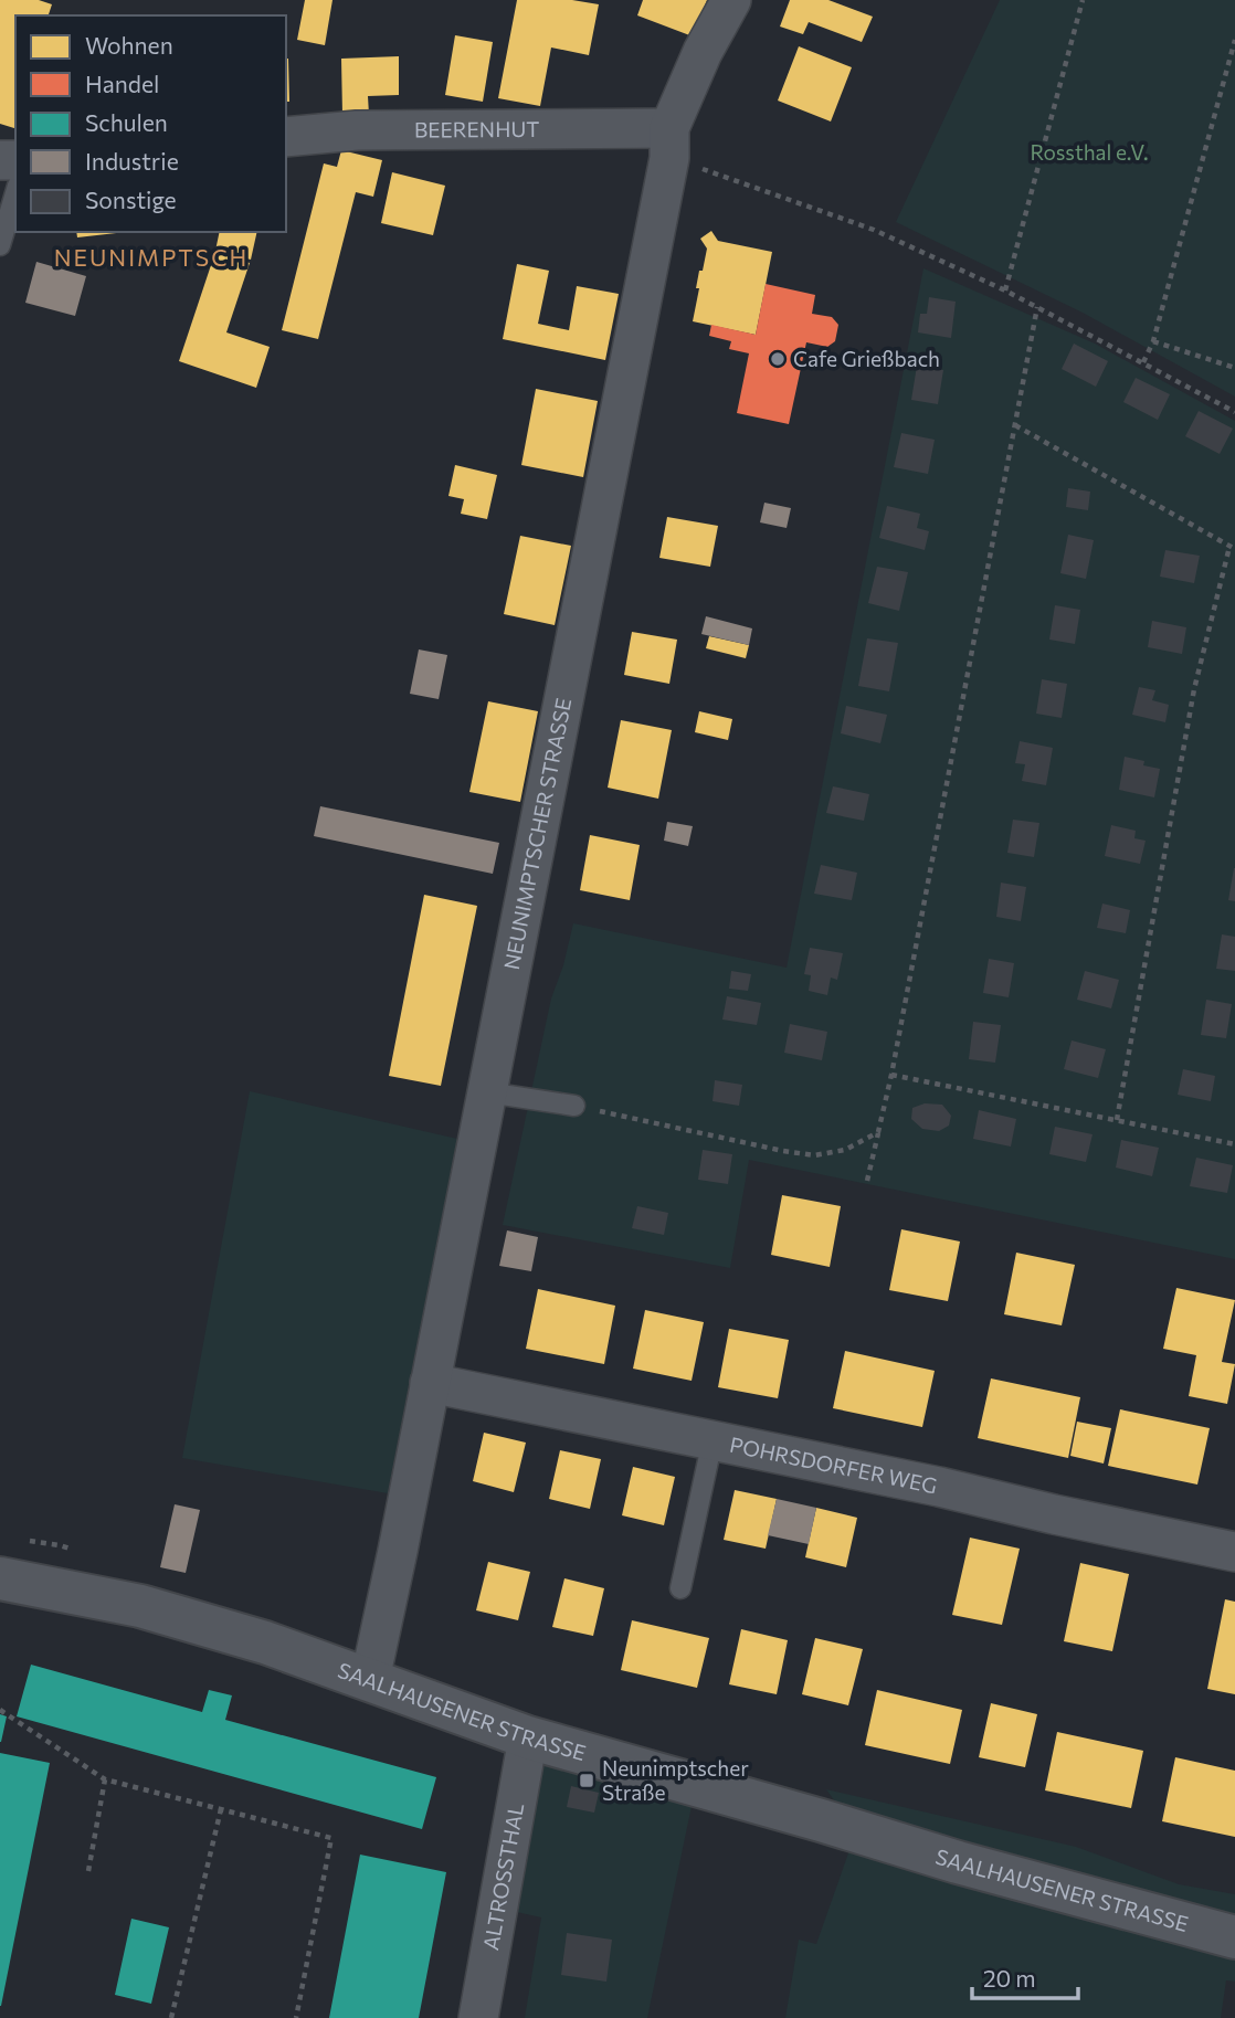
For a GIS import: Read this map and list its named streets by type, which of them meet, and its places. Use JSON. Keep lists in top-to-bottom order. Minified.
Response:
{"streets":{"street":["BEERENHUT","NEUNIMPTSCHER STRASSE","POHRSDORFER WEG","SAALHAUSENER STRASSE","ALTROSSTHAL"]},"crossings":[["BEERENHUT","NEUNIMPTSCHER STRASSE"],["NEUNIMPTSCHER STRASSE","POHRSDORFER WEG"],["NEUNIMPTSCHER STRASSE","SAALHAUSENER STRASSE"],["SAALHAUSENER STRASSE","ALTROSSTHAL"]],"districts":["NEUNIMPTSCH"],"parks":["Rossthal e.V."],"places":{"other":["Cafe Grießbach"],"transit":["Neunimptscher Straße"]},"legend":["Wohnen","Handel","Schulen","Industrie","Sonstige"],"scale_bar":"20 m"}
